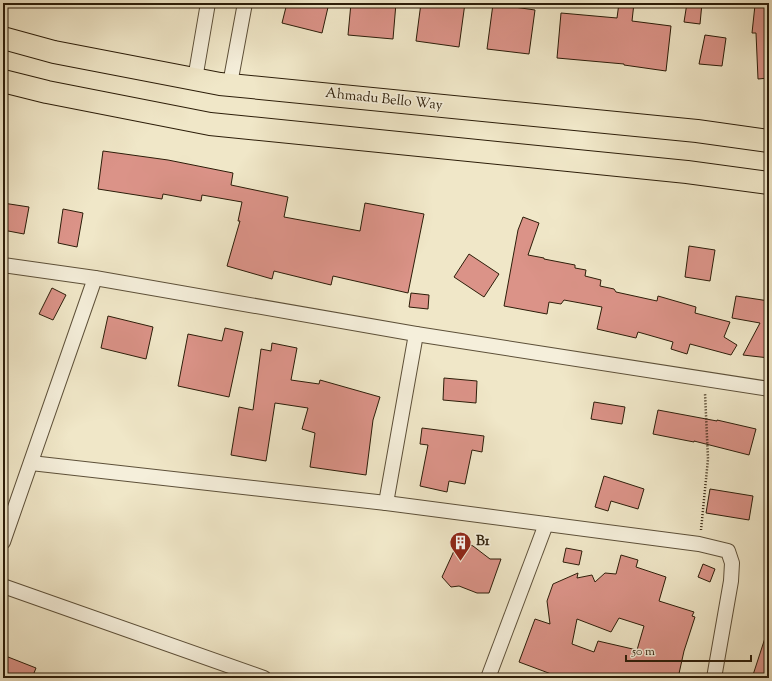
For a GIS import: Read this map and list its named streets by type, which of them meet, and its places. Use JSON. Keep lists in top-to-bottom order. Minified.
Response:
{"streets":{"main road":["Ahmadu Bello Way"]},"places":{"building":["B1"]},"scale_bar":"50 m"}
